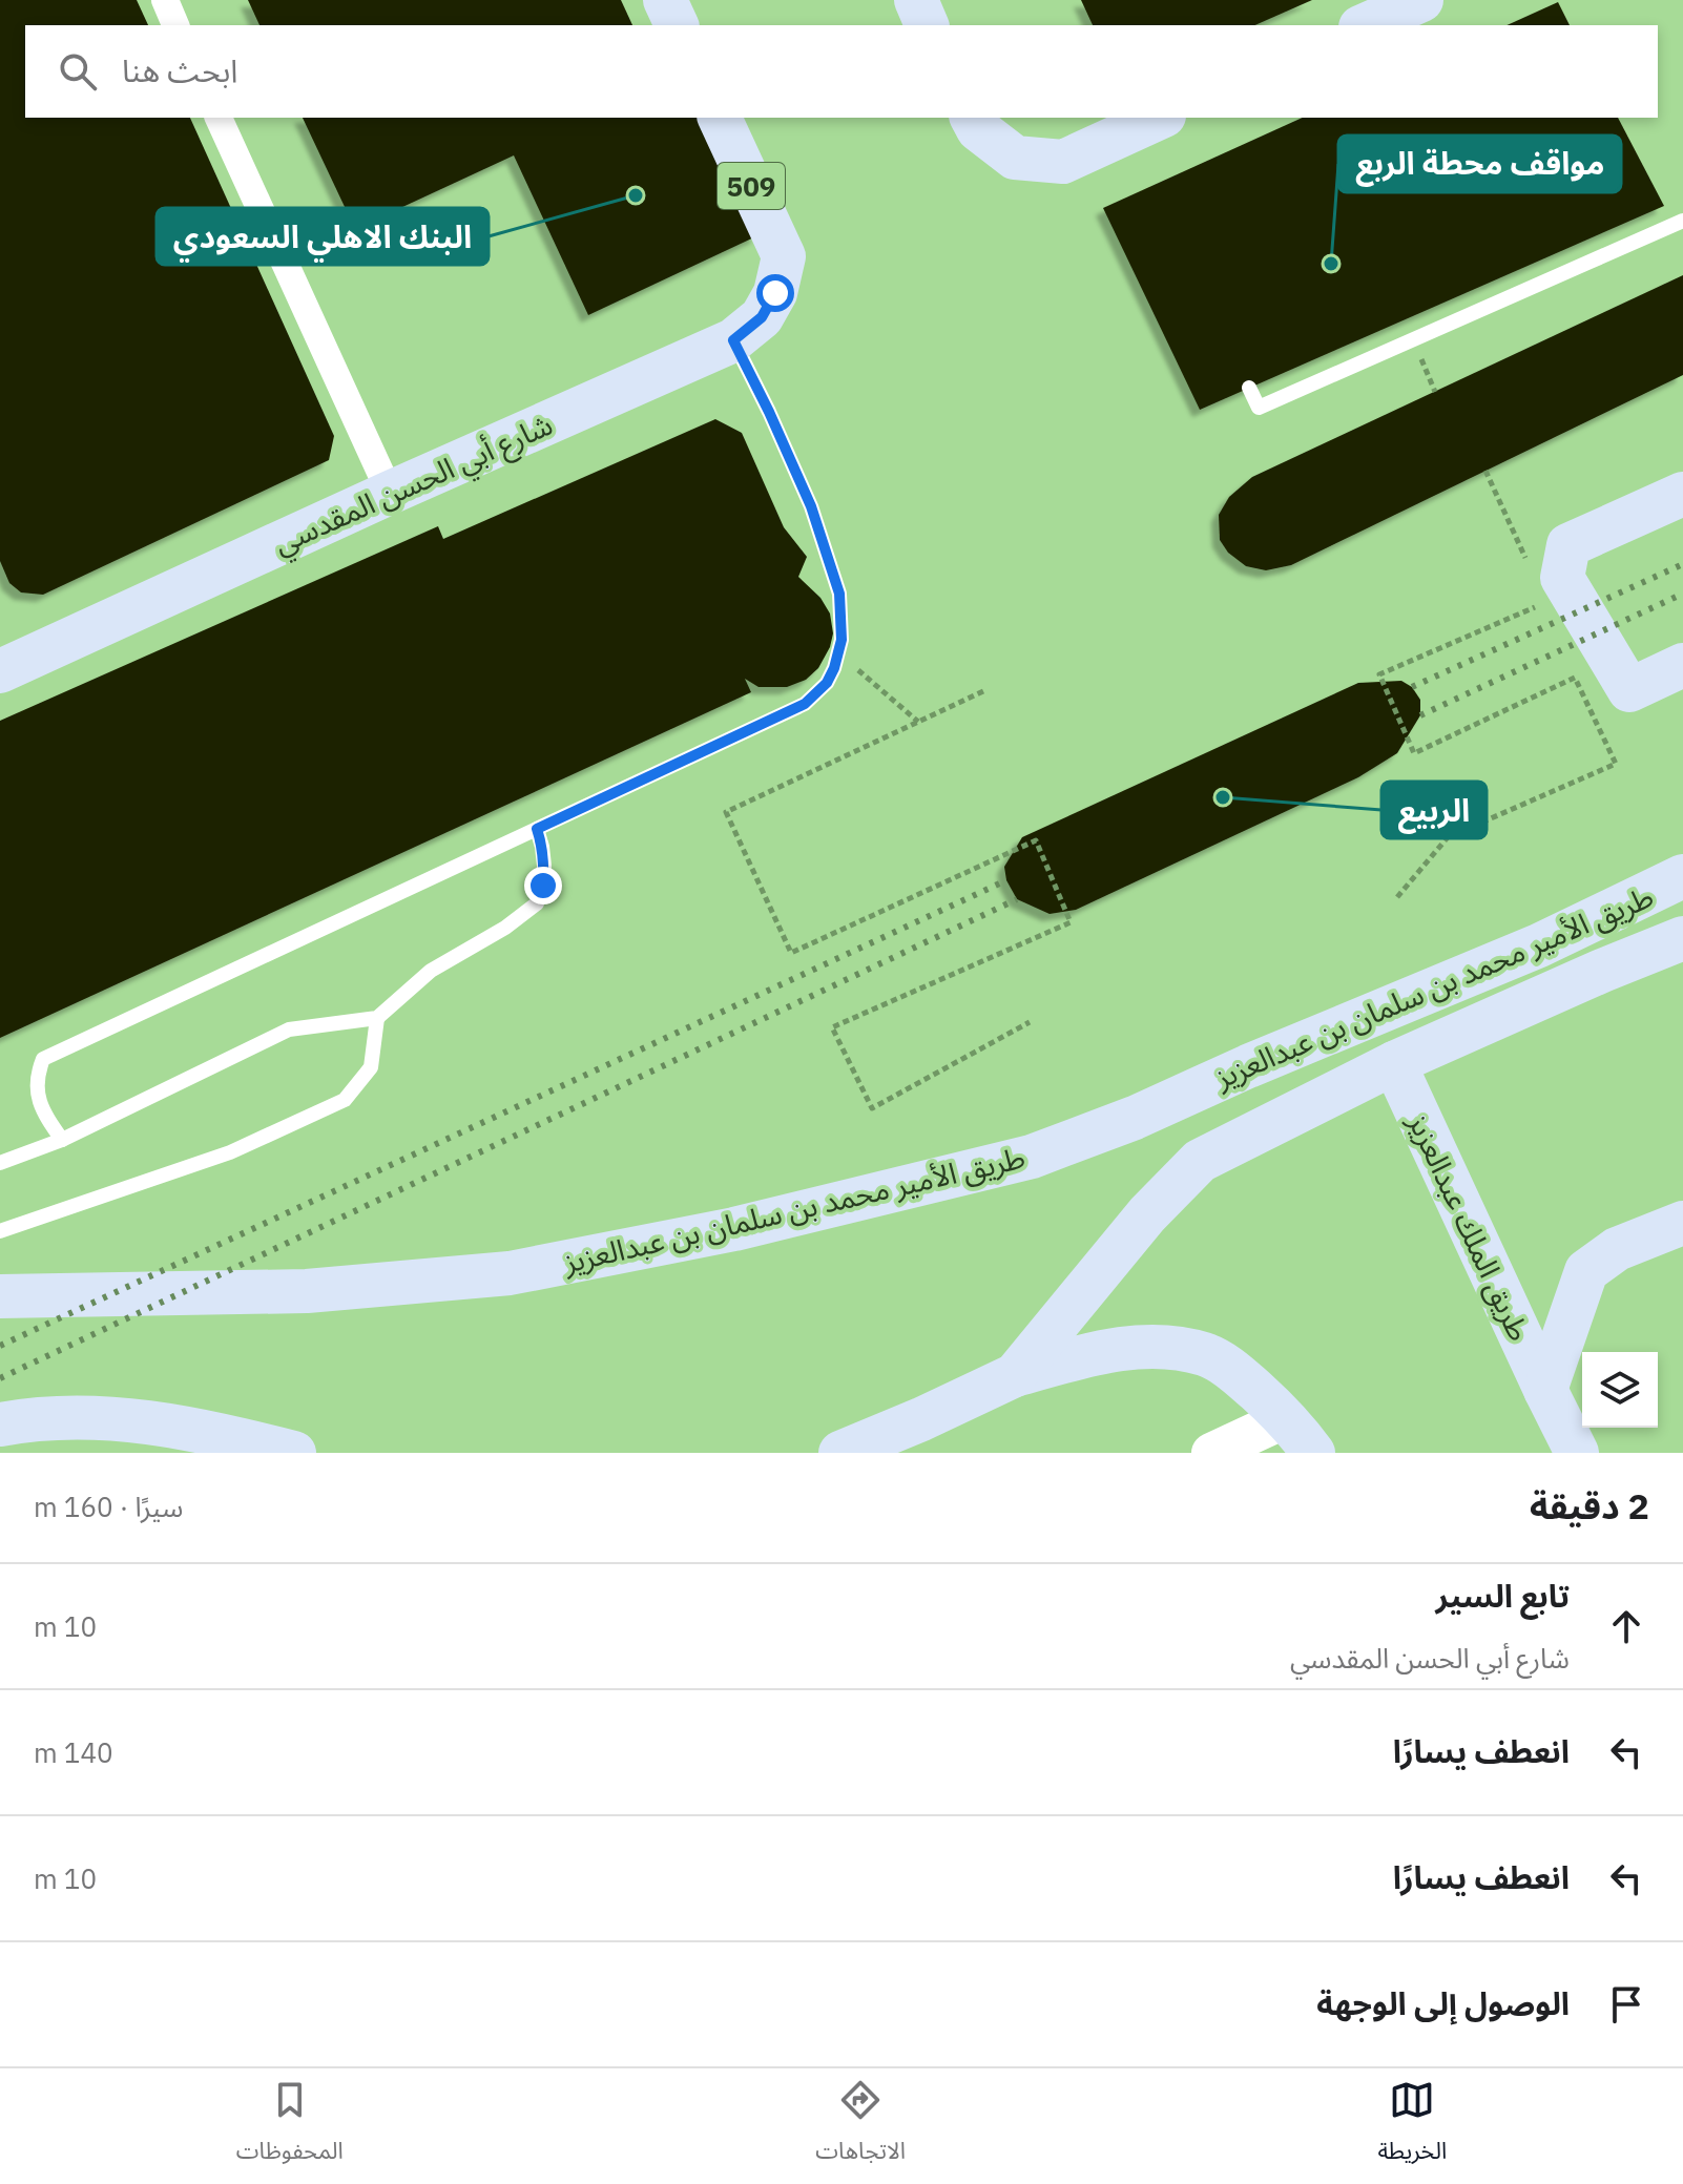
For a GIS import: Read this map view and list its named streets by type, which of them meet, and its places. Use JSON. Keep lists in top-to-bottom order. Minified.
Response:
{"streets":{"main road":["509","شارع أبي الحسن المقدسي","طريق الأمير محمد بن سلمان بن عبدالعزيز","طريق الملك عبدالعزيز"]},"crossings":[["طريق الأمير محمد بن سلمان بن عبدالعزيز","طريق الملك عبدالعزيز"]],"places":["البنك الاهلي السعودي","مواقف محطة الربع","الربيع"],"page":{"search":"ابحث هنا","heading":["2 دقيقة","سيرًا · 160 m"],"list":[["تابع السير","شارع أبي الحسن المقدسي","10 m"],["انعطف يسارًا","140 m"],["انعطف يسارًا","10 m"],"الوصول إلى الوجهة"],"nav":["الخريطة","الاتجاهات","المحفوظات"]}}
